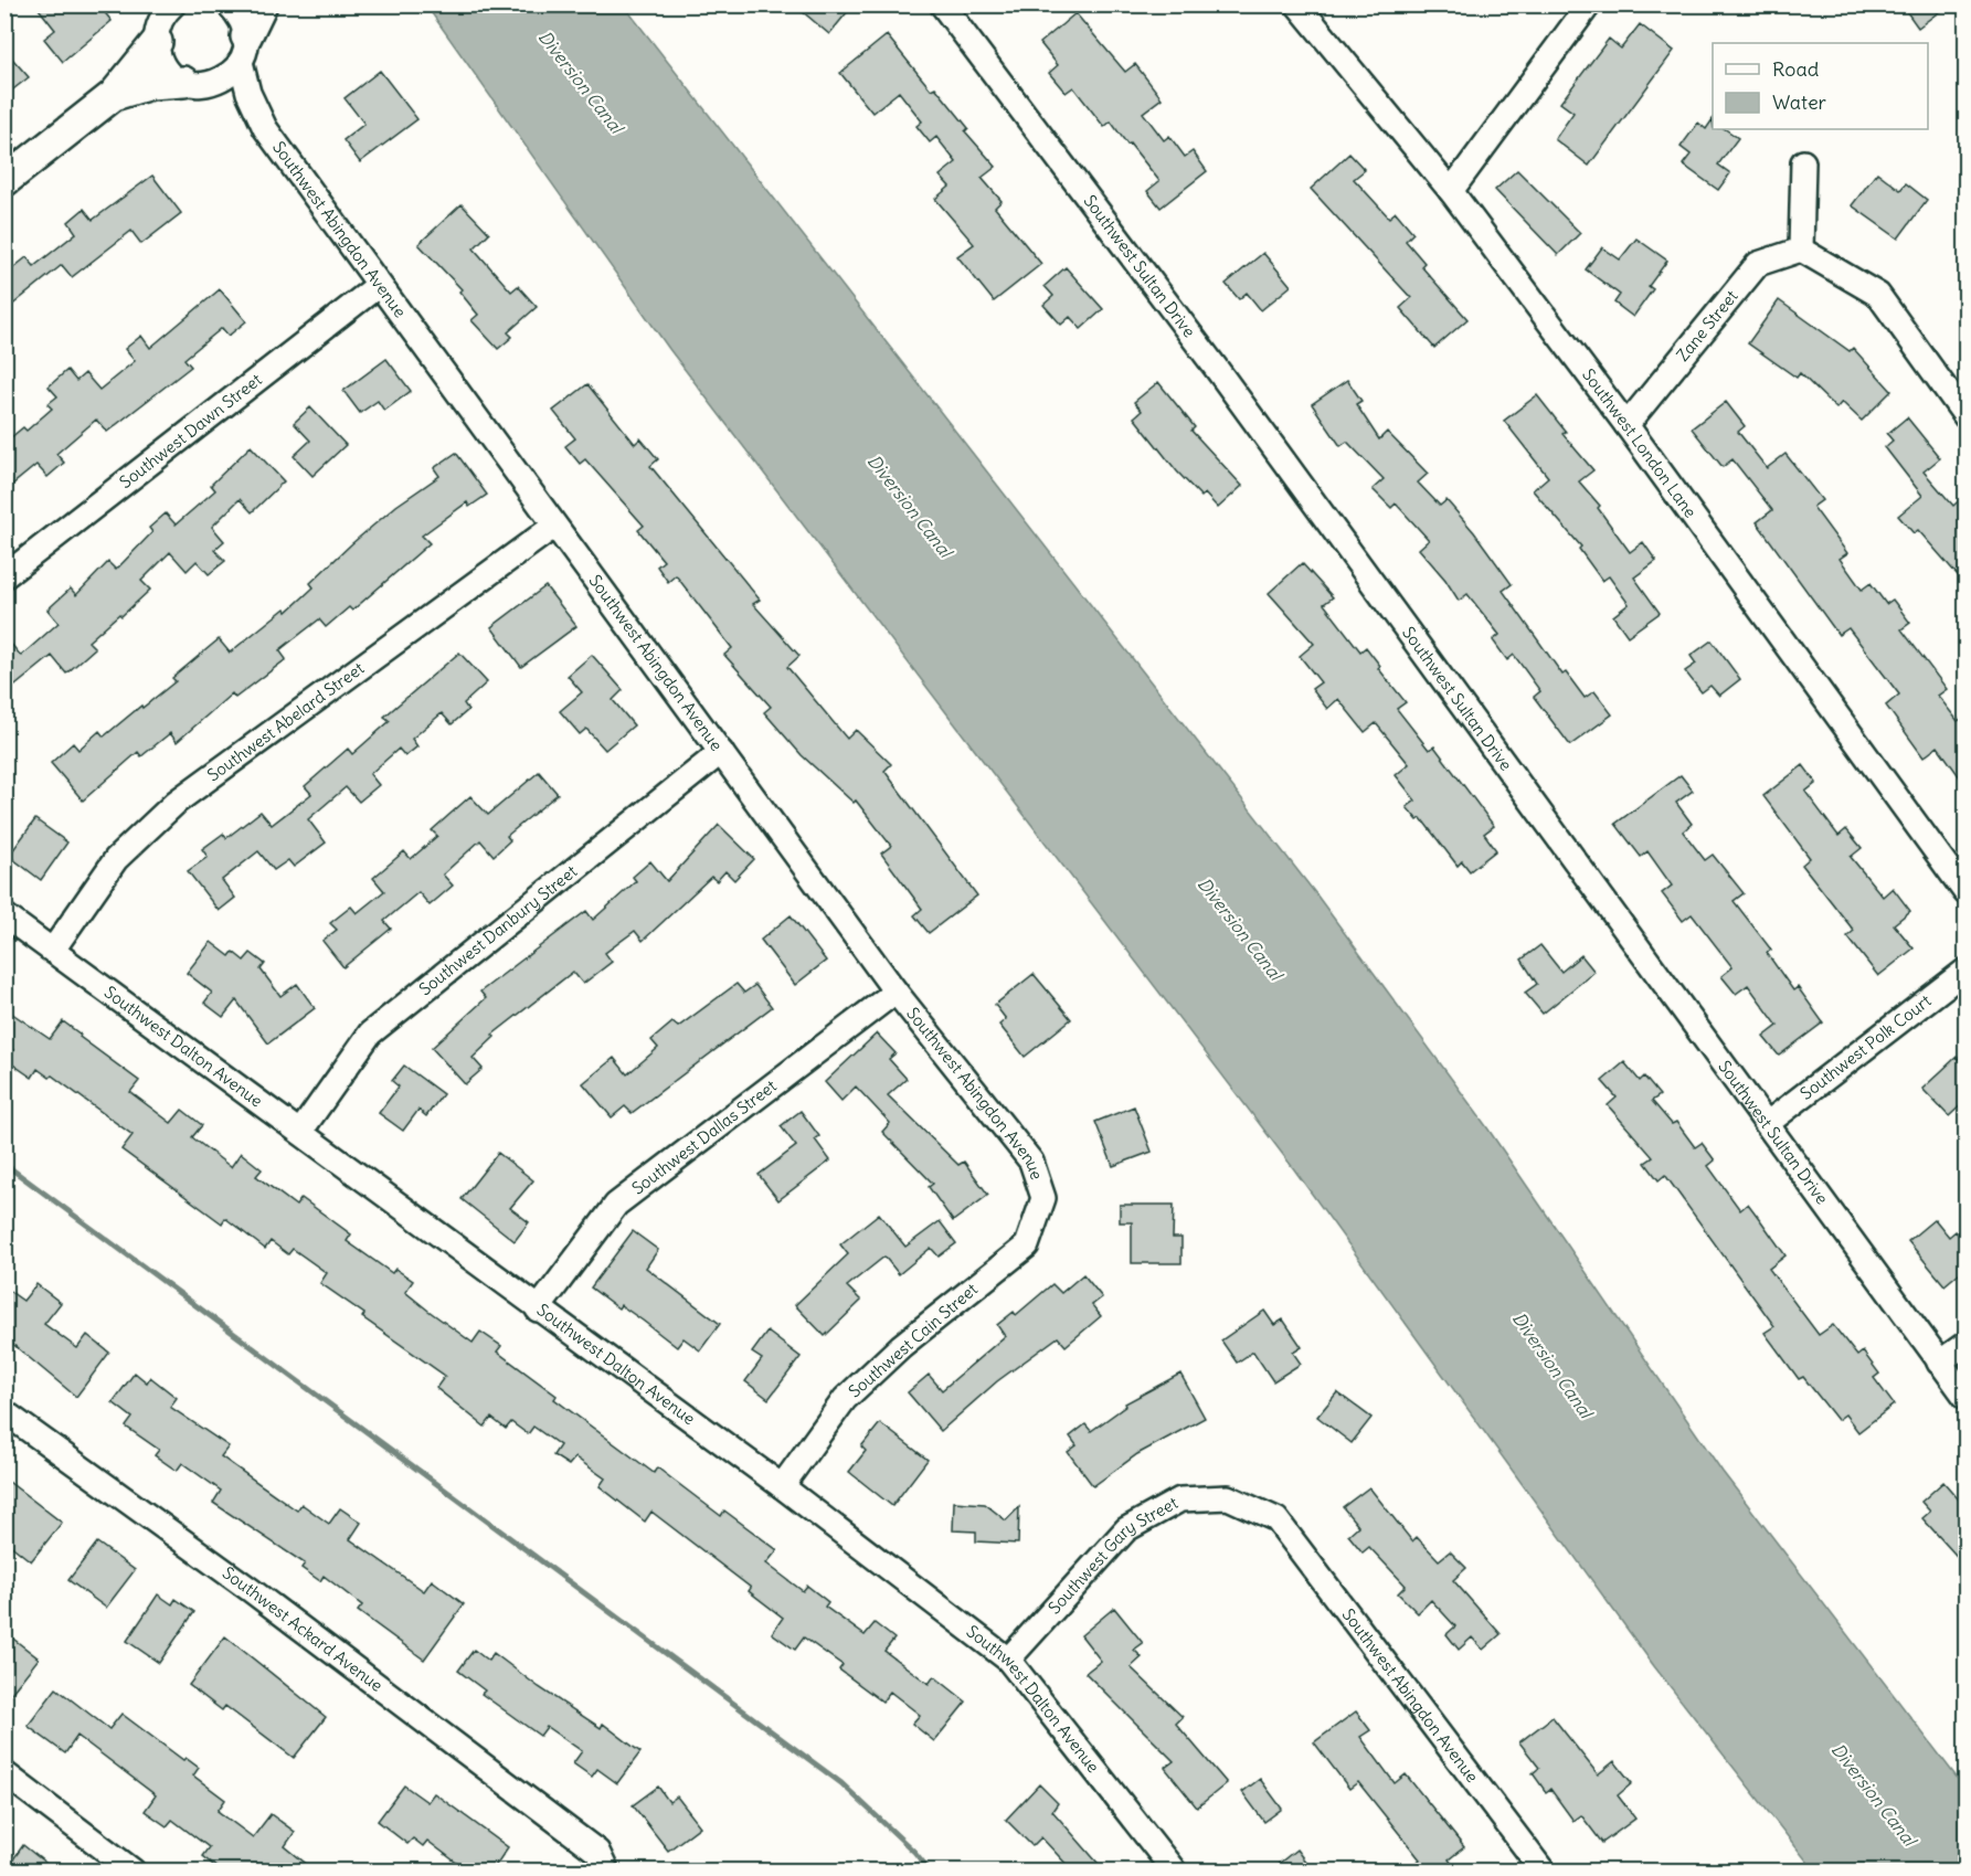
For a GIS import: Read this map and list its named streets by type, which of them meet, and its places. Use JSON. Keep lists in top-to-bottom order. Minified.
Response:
{"streets":{"street":["Southwest Abingdon Avenue","Southwest Sultan Drive","Zane Street","Southwest Dawn Street","Southwest London Lane","Southwest Abelard Street","Southwest Danbury Street","Southwest Dalton Avenue","Southwest Polk Court","Southwest Dallas Street","Southwest Cain Street","Southwest Gary Street","Southwest Ackard Avenue"]},"crossings":[["Southwest Abingdon Avenue","Southwest Dawn Street"],["Southwest Abingdon Avenue","Southwest Abelard Street"],["Southwest Abingdon Avenue","Southwest Danbury Street"],["Southwest Abingdon Avenue","Southwest Dallas Street"],["Southwest Abingdon Avenue","Southwest Cain Street"],["Southwest Abingdon Avenue","Southwest Gary Street"],["Southwest Sultan Drive","Southwest Polk Court"],["Zane Street","Southwest London Lane"],["Southwest Abelard Street","Southwest Dalton Avenue"],["Southwest Danbury Street","Southwest Dalton Avenue"],["Southwest Dalton Avenue","Southwest Dallas Street"],["Southwest Dalton Avenue","Southwest Cain Street"],["Southwest Dalton Avenue","Southwest Gary Street"]],"water":["Diversion Canal"],"legend":["Road","Water"]}
